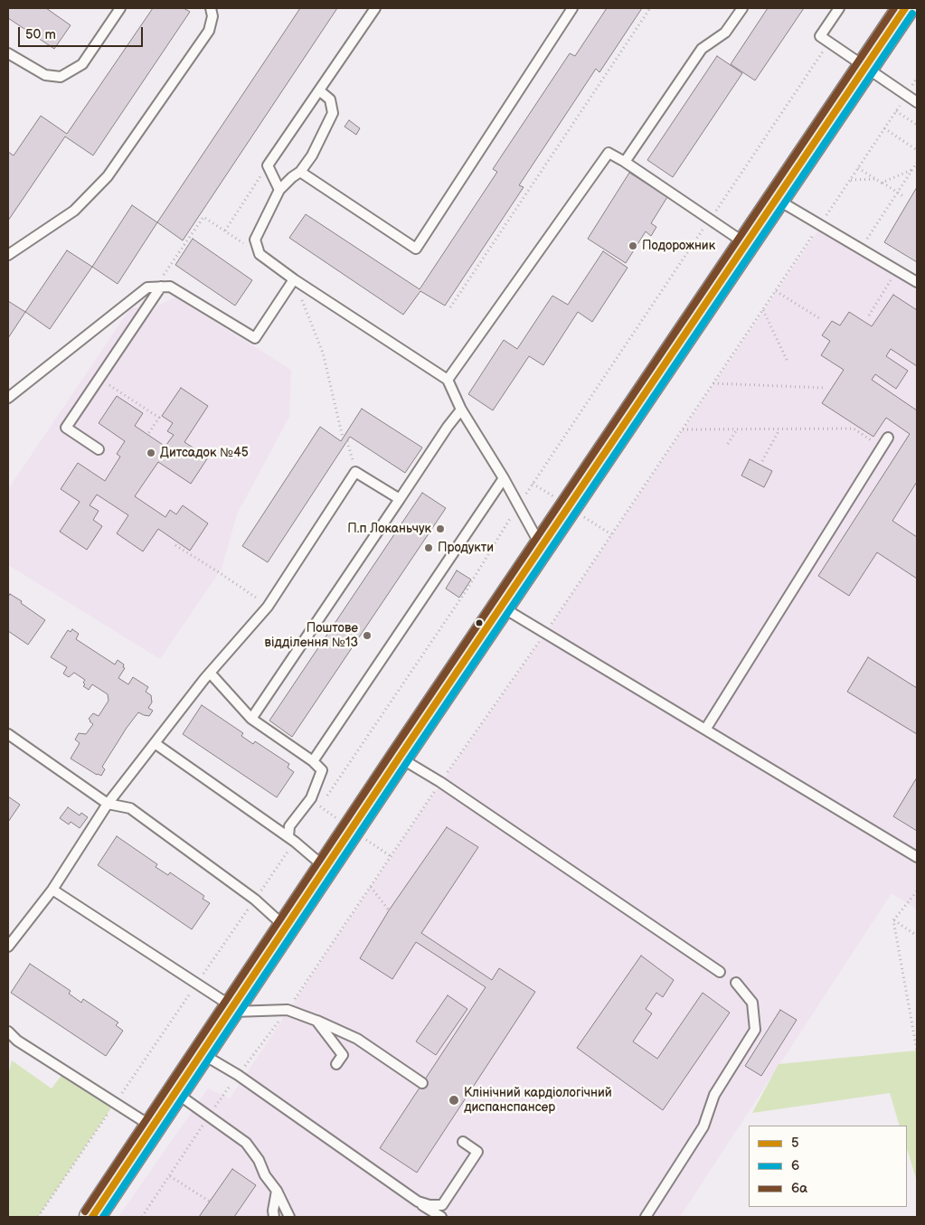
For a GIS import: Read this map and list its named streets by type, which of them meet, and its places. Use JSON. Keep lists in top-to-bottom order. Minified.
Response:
{"places":["Подорожник","Дитсадок №45","П.п Локаньчук","Продукти","Поштове відділення №13","Клінічний кардіологічний диспанспансер"],"lines":["transit line 5","transit line 6а","transit line 6"],"legend":["5","6","6а"],"scale_bar":"50 m"}
